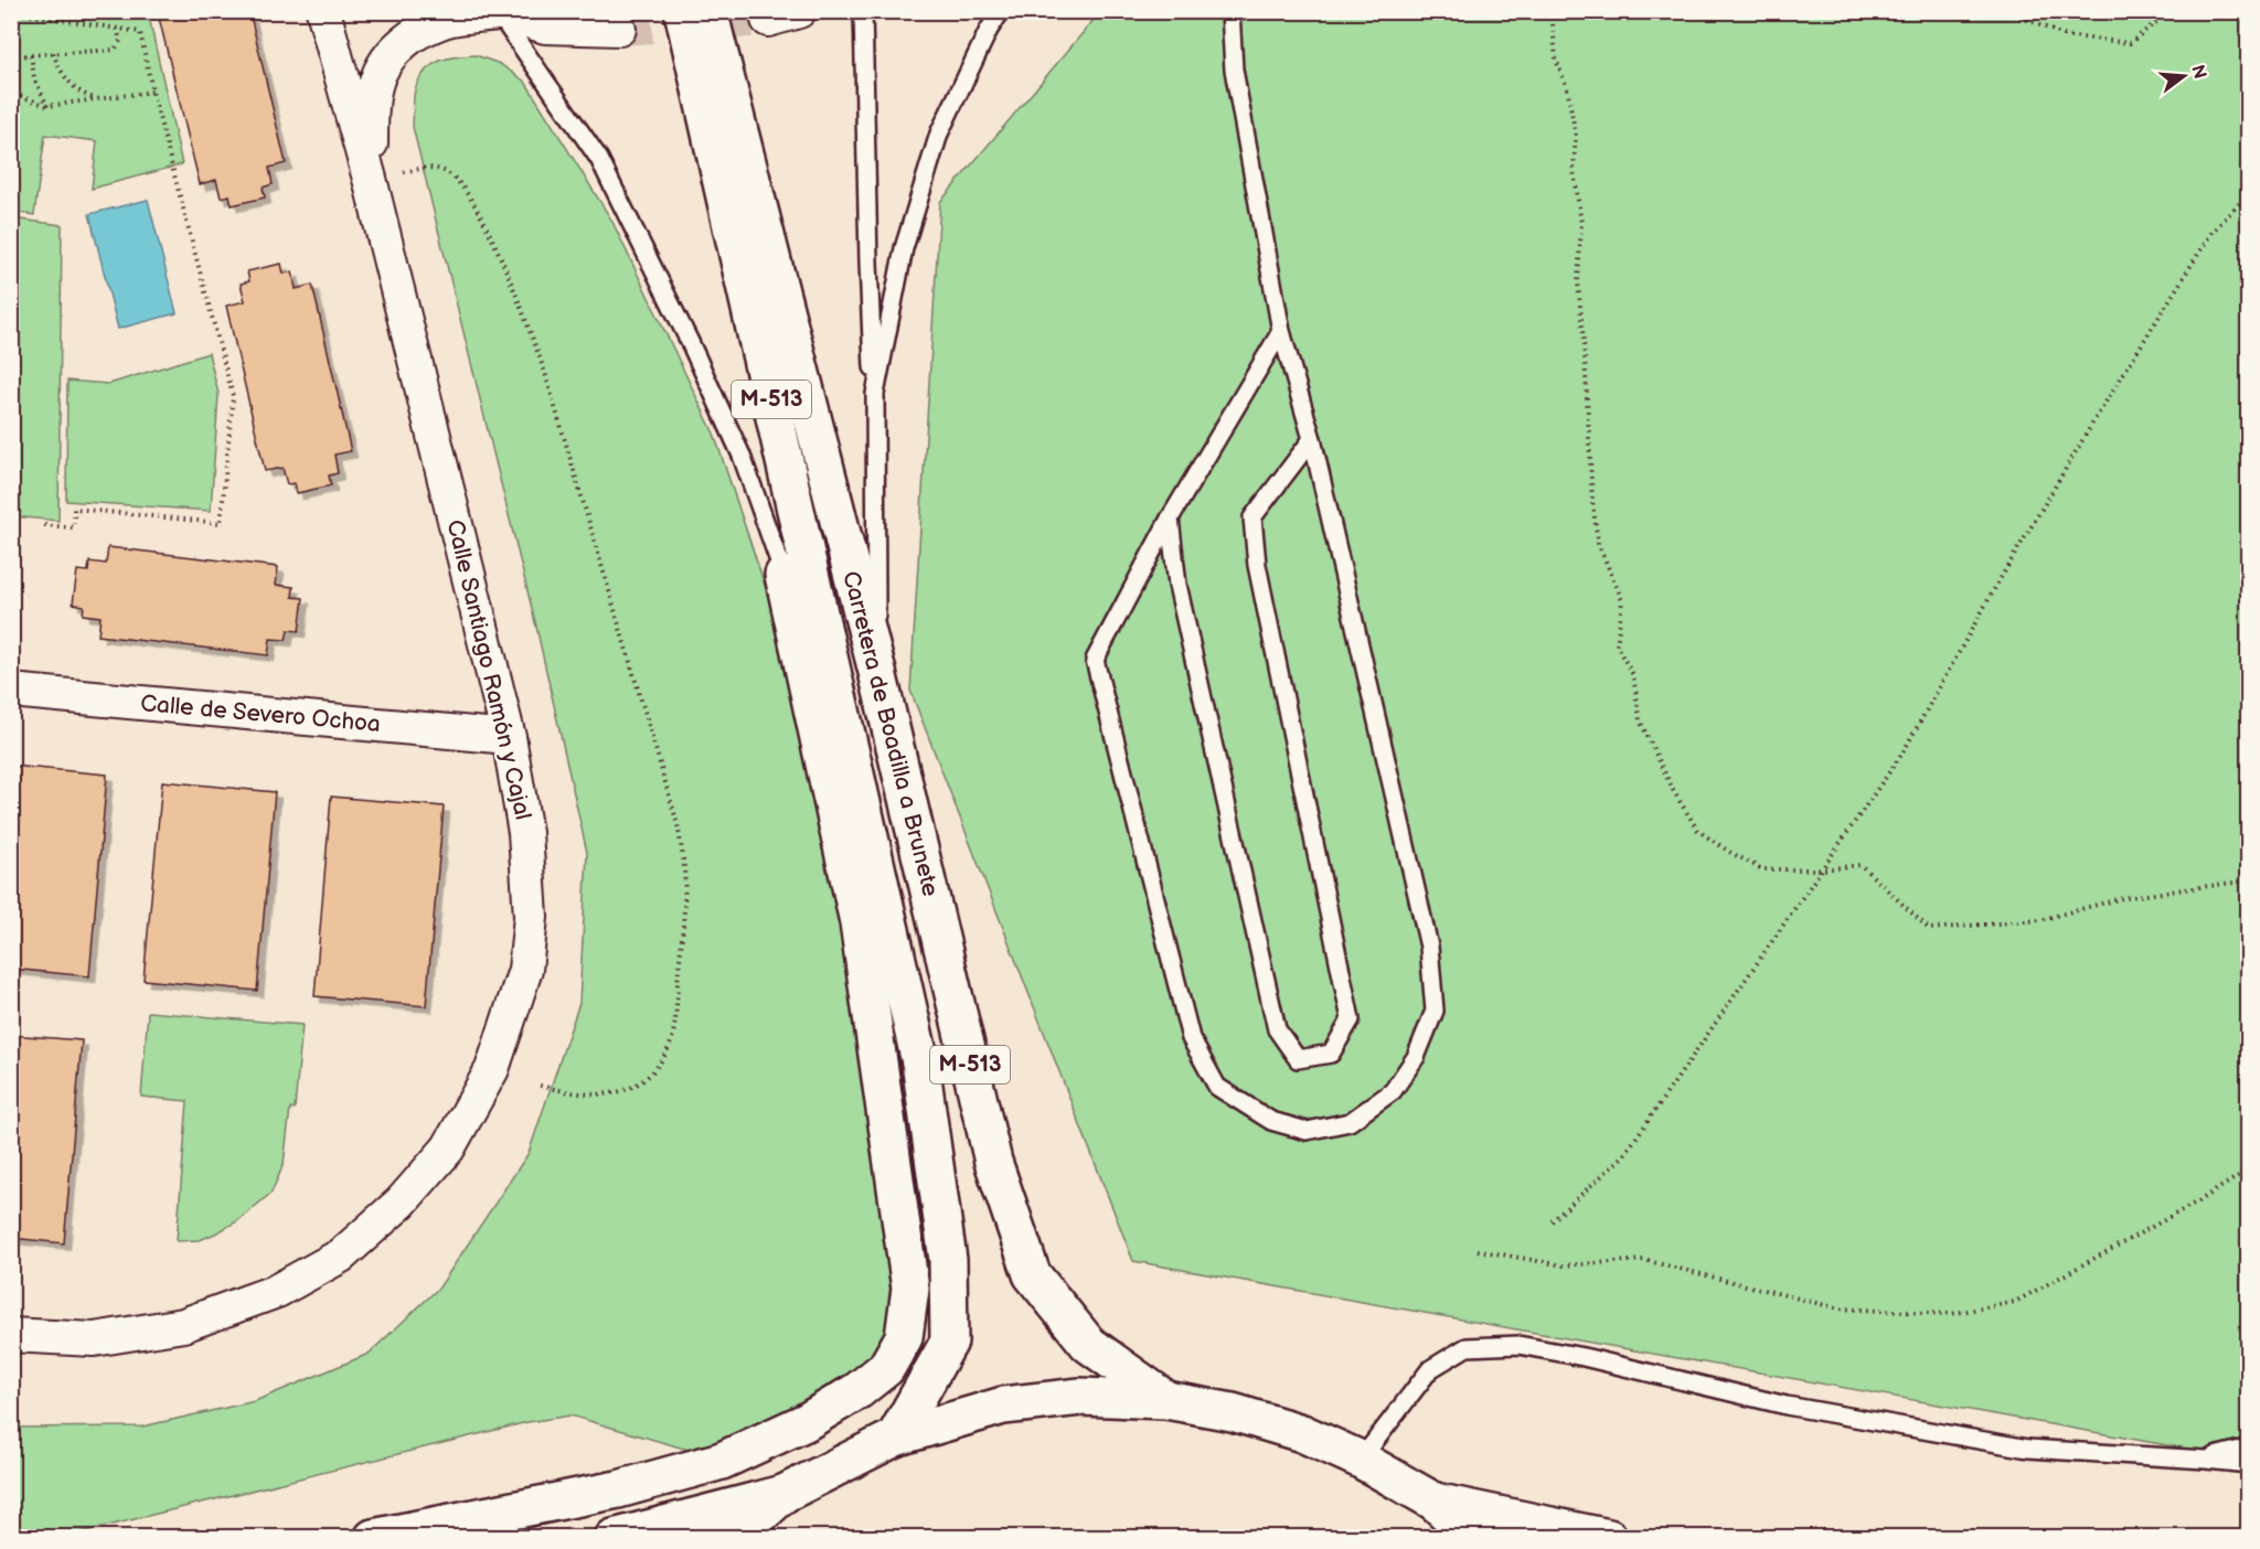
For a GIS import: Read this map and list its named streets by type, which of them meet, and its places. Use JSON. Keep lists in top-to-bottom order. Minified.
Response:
{"streets":{"main road":["M-513","Carretera de Boadilla a Brunete"],"street":["Calle Santiago Ramón y Cajal","Calle de Severo Ochoa"]},"crossings":[["M-513","Carretera de Boadilla a Brunete"],["Calle Santiago Ramón y Cajal","Calle de Severo Ochoa"]],"north":"right"}
